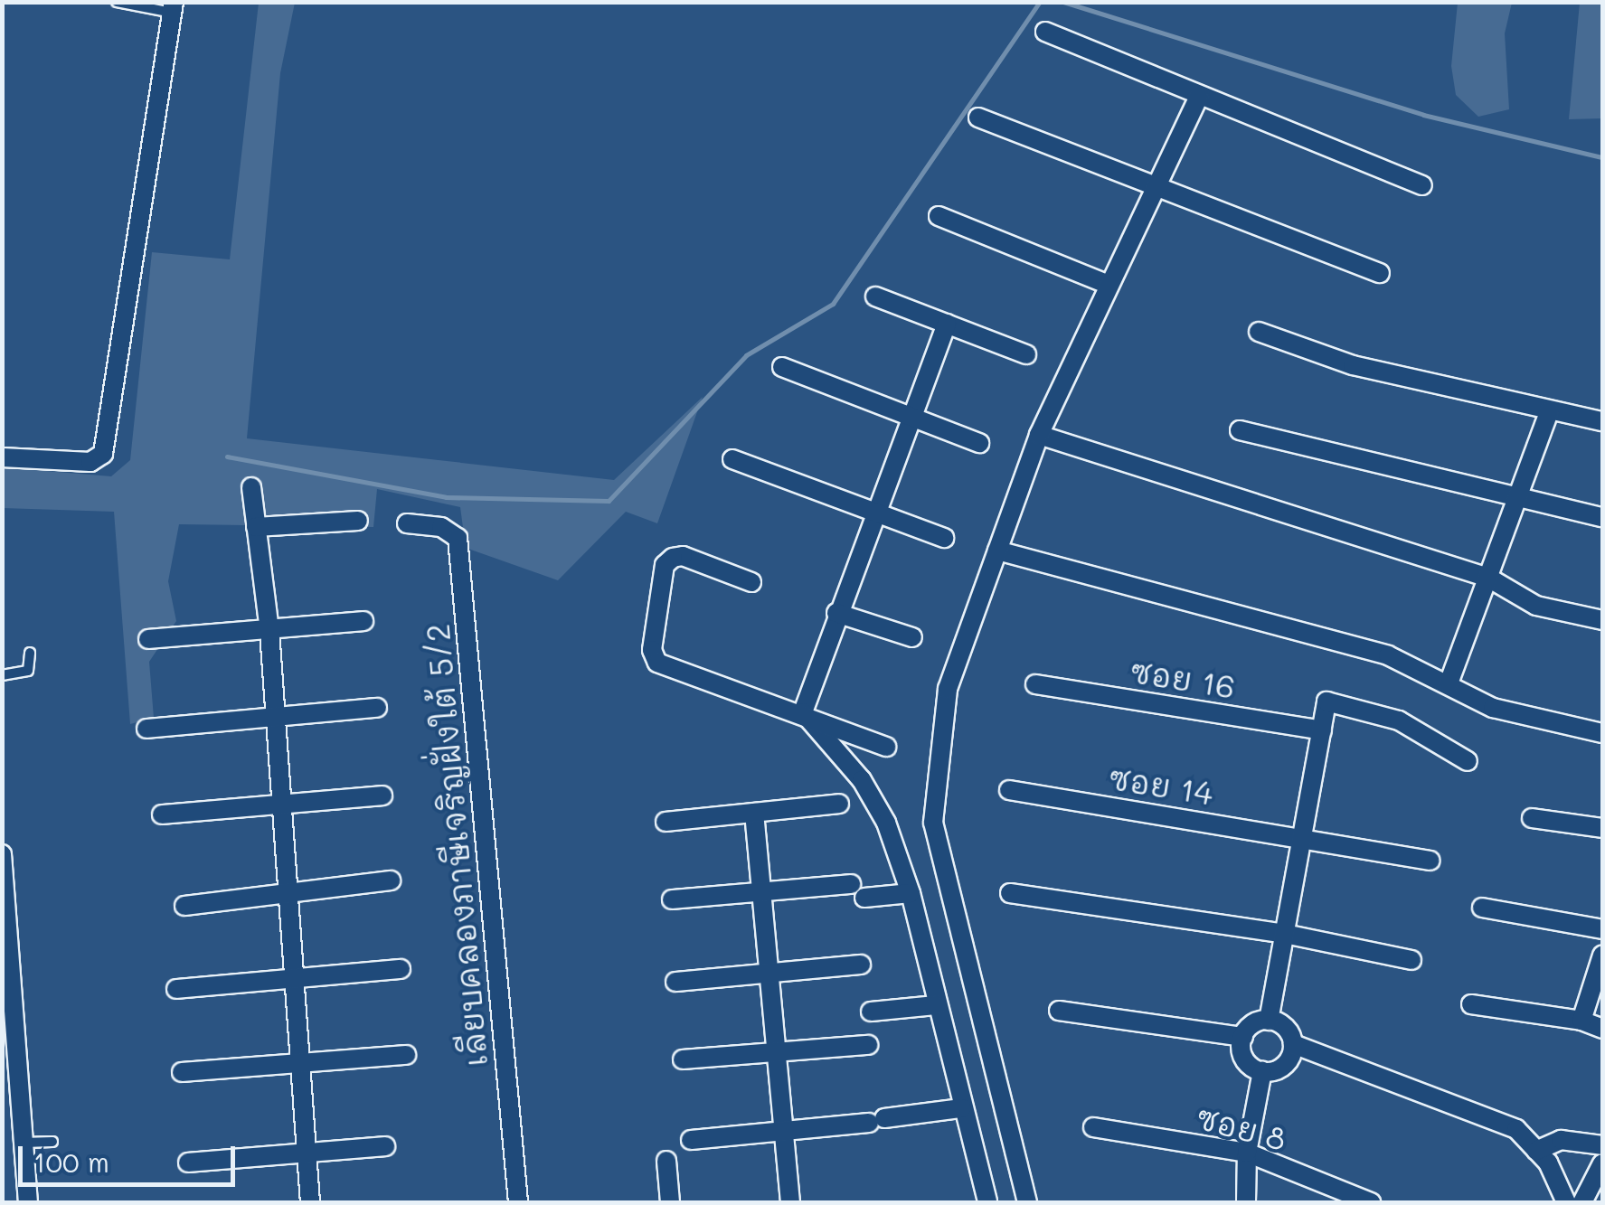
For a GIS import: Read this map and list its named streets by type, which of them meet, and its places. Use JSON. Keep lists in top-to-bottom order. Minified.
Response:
{"streets":{"street":["ซอย 16","ซอย 14","เลียบคลองภาษีเจริญฝั่งใต้ 5/2","ซอย 8"]},"scale_bar":"100 m"}
